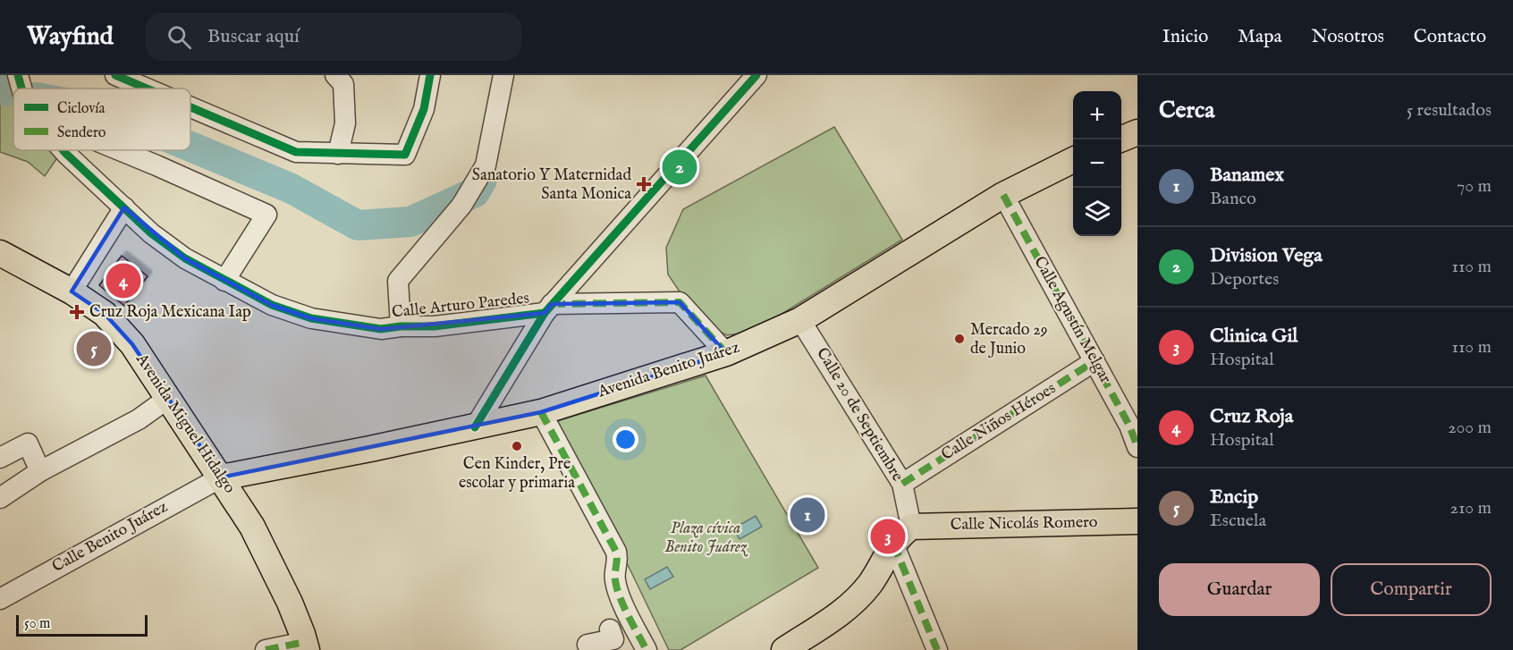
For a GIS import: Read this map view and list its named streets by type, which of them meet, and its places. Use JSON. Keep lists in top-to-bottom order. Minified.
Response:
{"streets":{"main road":["Avenida Benito Juárez","Avenida Miguel Hidalgo","Calle Nicolás Romero"],"street":["Calle Arturo Paredes","Calle Agustín Melgar","Calle 20 de Septiembre","Calle Niños Héroes","Calle Benito Juárez"]},"crossings":[["Calle Arturo Paredes","Avenida Benito Juárez"],["Calle Agustín Melgar","Avenida Benito Juárez"],["Calle Agustín Melgar","Calle Niños Héroes"],["Avenida Benito Juárez","Calle 20 de Septiembre"],["Avenida Benito Juárez","Avenida Miguel Hidalgo"],["Avenida Benito Juárez","Calle Benito Juárez"],["Calle 20 de Septiembre","Calle Niños Héroes"],["Calle 20 de Septiembre","Calle Nicolás Romero"],["Avenida Miguel Hidalgo","Calle Benito Juárez"]],"parks":["Plaza cívica Benito Juárez"],"places":{"health":["Sanatorio Y Maternidad Santa Monica","Cruz Roja Mexicana Iap"],"other":["Mercado 29 de Junio","Cen Kinder, Pre escolar y primaria"]},"legend":["Ciclovía","Sendero"],"scale_bar":"50 m","page":{"header":"Wayfind","search":"Buscar aquí","nav":["Inicio","Mapa","Nosotros","Contacto"],"heading":["Cerca","5 resultados"],"map_buttons":["+","−"],"list":[{"mark":"1","name":"Banamex","note":"Banco","value":"70 m"},{"mark":"2","name":"Division Vega","note":"Deportes","value":"110 m"},{"mark":"3","name":"Clinica Gil","note":"Hospital","value":"110 m"},{"mark":"4","name":"Cruz Roja","note":"Hospital","value":"200 m"},{"mark":"5","name":"Encip","note":"Escuela","value":"210 m"}],"pins":["2","4","5","1","3"],"buttons":["Guardar","Compartir"],"scale":"50 m"}}
